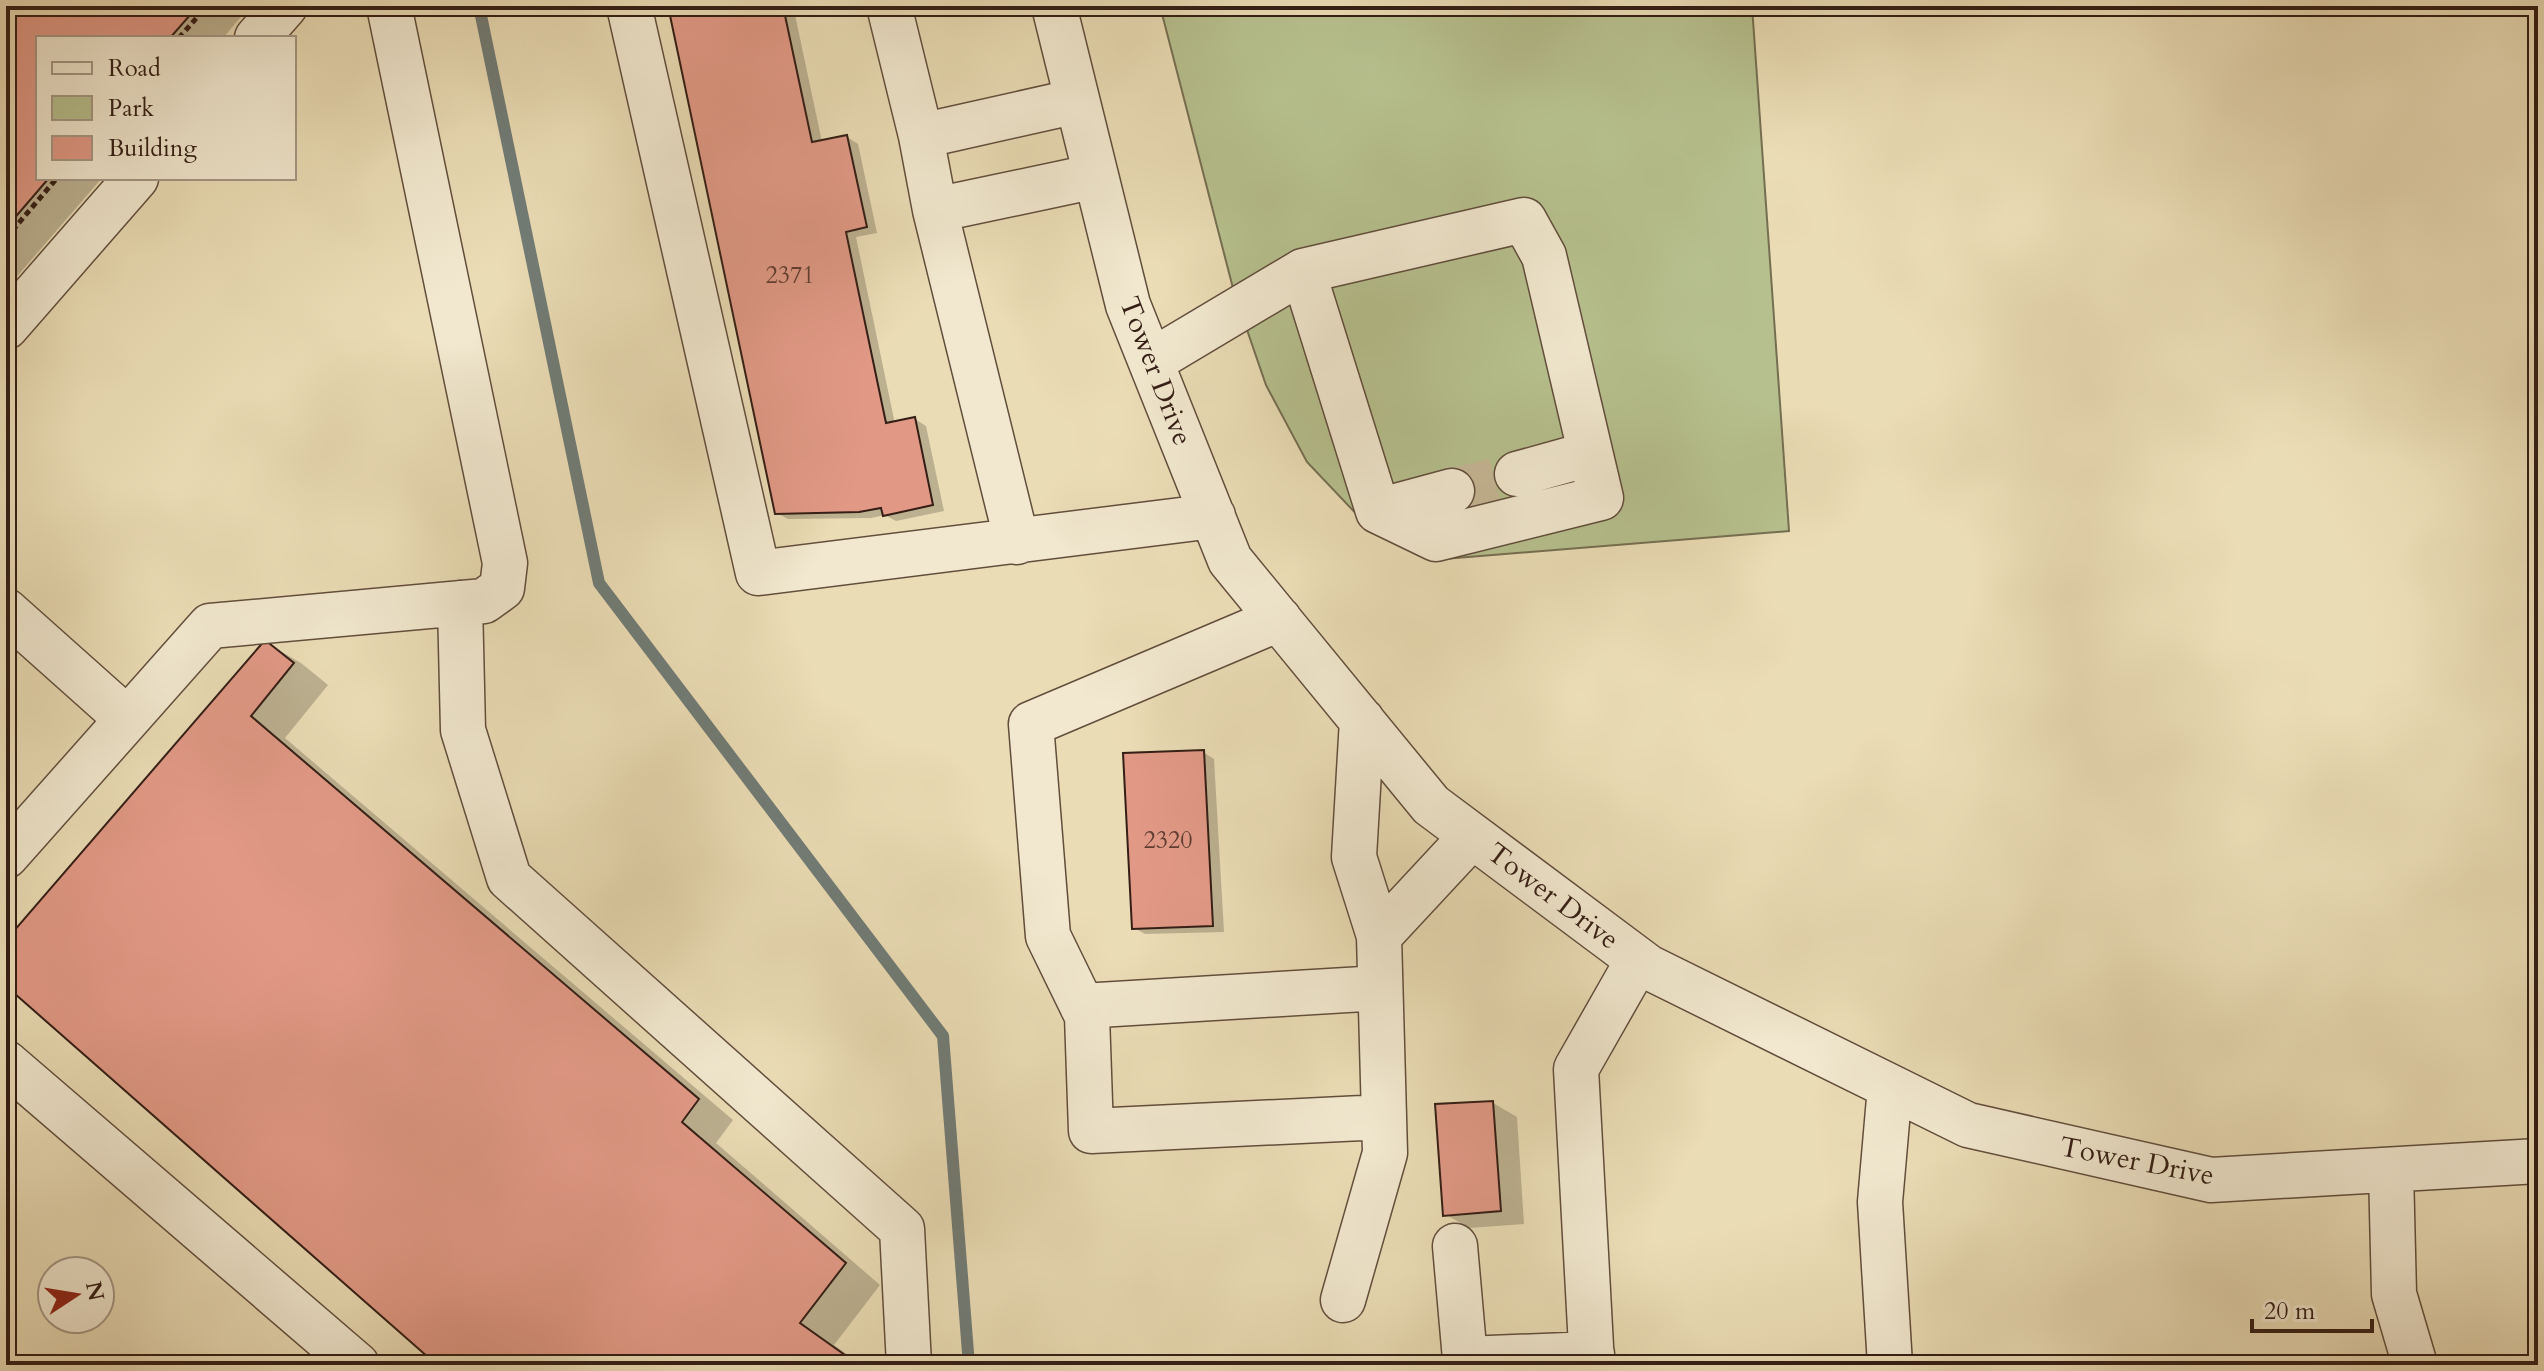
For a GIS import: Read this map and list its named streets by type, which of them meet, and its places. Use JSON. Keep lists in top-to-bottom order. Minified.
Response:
{"streets":{"street":["Tower Drive"]},"house_numbers":["2371","2320"],"legend":["Road","Park","Building"],"scale_bar":"20 m","north":"right"}
